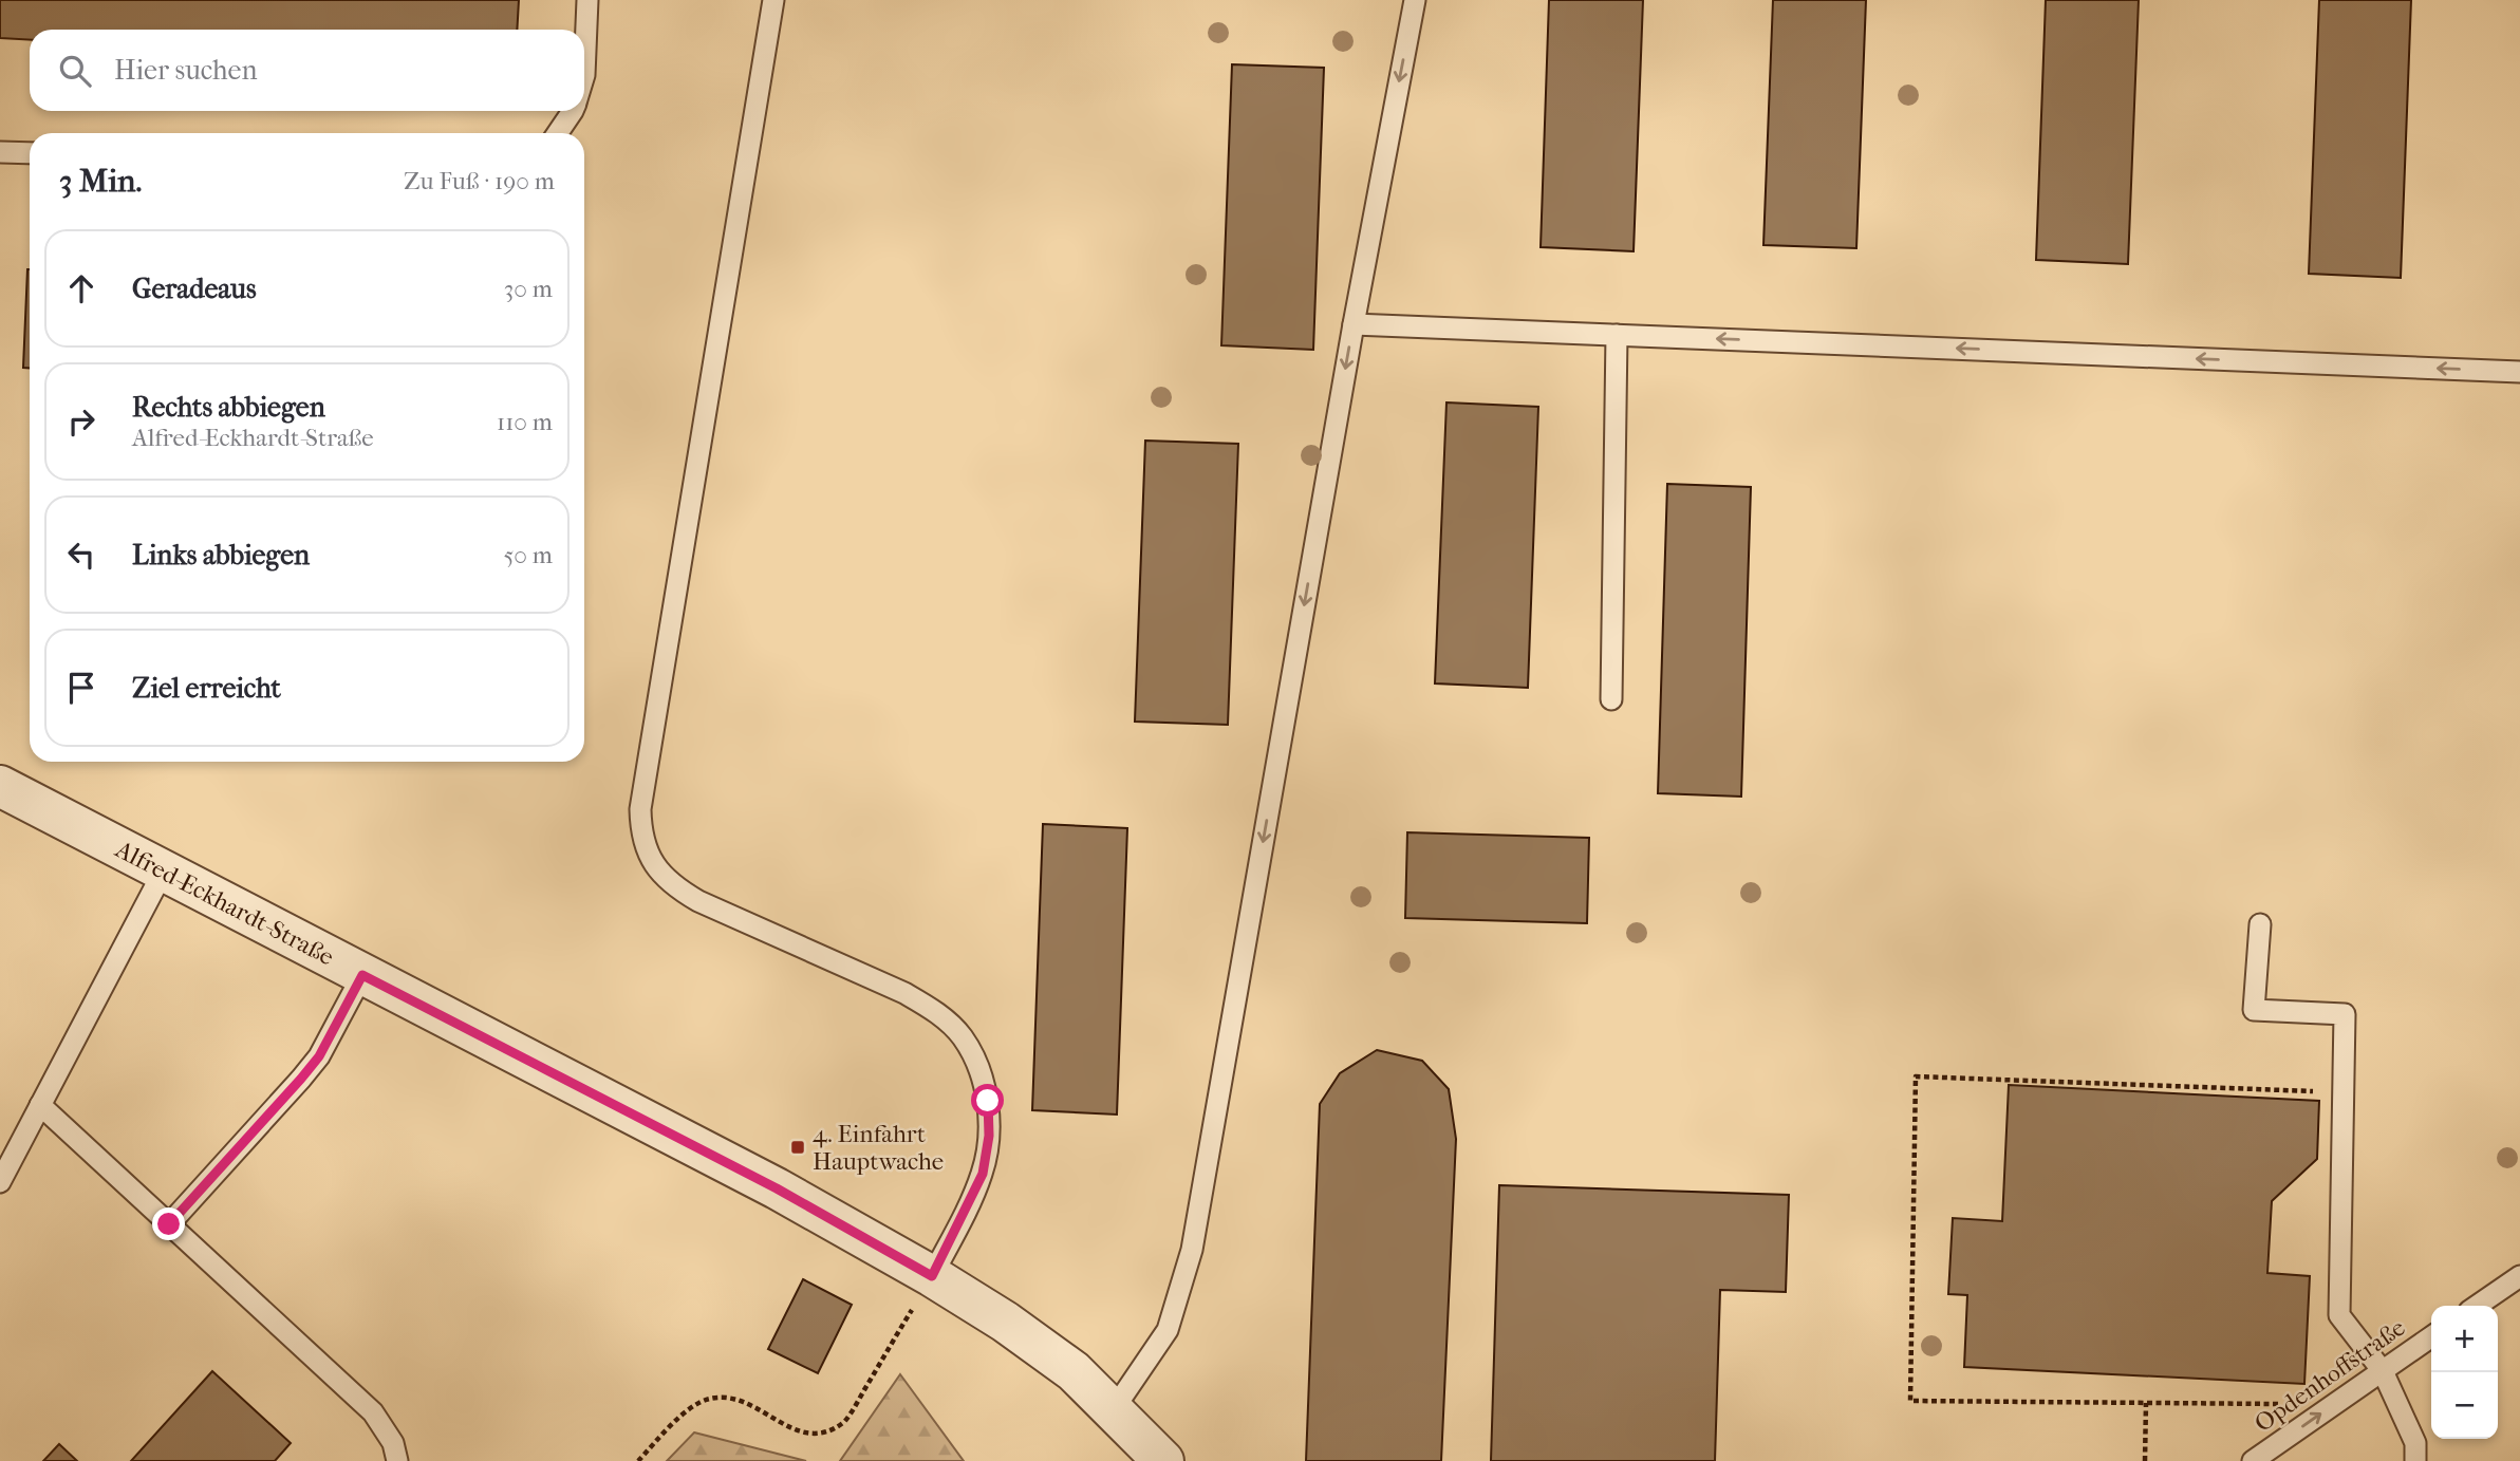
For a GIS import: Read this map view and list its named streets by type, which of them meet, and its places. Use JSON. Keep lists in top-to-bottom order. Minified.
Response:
{"streets":{"street":["Alfred-Eckhardt-Straße"],"lane":["Opdenhoffstraße"]},"one_way":["Opdenhoffstraße"],"places":{"transit":["4. Einfahrt Hauptwache"]},"page":{"search":"Hier suchen","heading":["3 Min.","Zu Fuß · 190 m"],"list":[["Geradeaus","30 m"],["Rechts abbiegen","Alfred-Eckhardt-Straße","110 m"],["Links abbiegen","50 m"],"Ziel erreicht"],"map_buttons":["+","−"]}}
